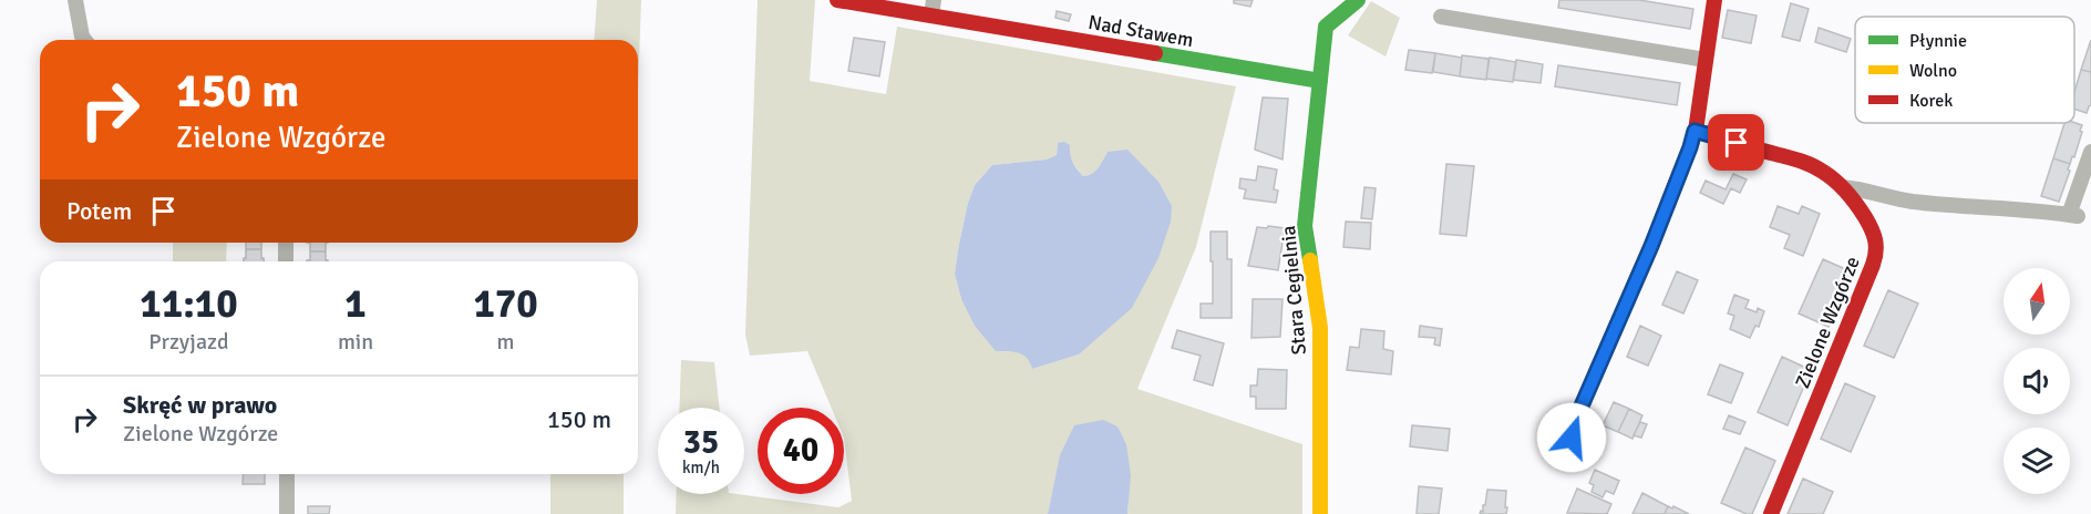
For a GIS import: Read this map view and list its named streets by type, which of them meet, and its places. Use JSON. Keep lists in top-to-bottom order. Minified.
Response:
{"streets":{"street":["Nad Stawem","Stara Cegielnia","Zielone Wzgórze"]},"crossings":[["Nad Stawem","Stara Cegielnia"]],"legend":["Płynnie","Wolno","Korek"],"north":"top","page":{"turn":["150 m","Zielone Wzgórze"],"then":"Potem","eta":["11:10","Przyjazd","1","min","170","m"],"list":[{"name":"Skręć w prawo","note":"Zielone Wzgórze","value":"150 m"}],"speed":"35 km/h","limit":"40"}}
